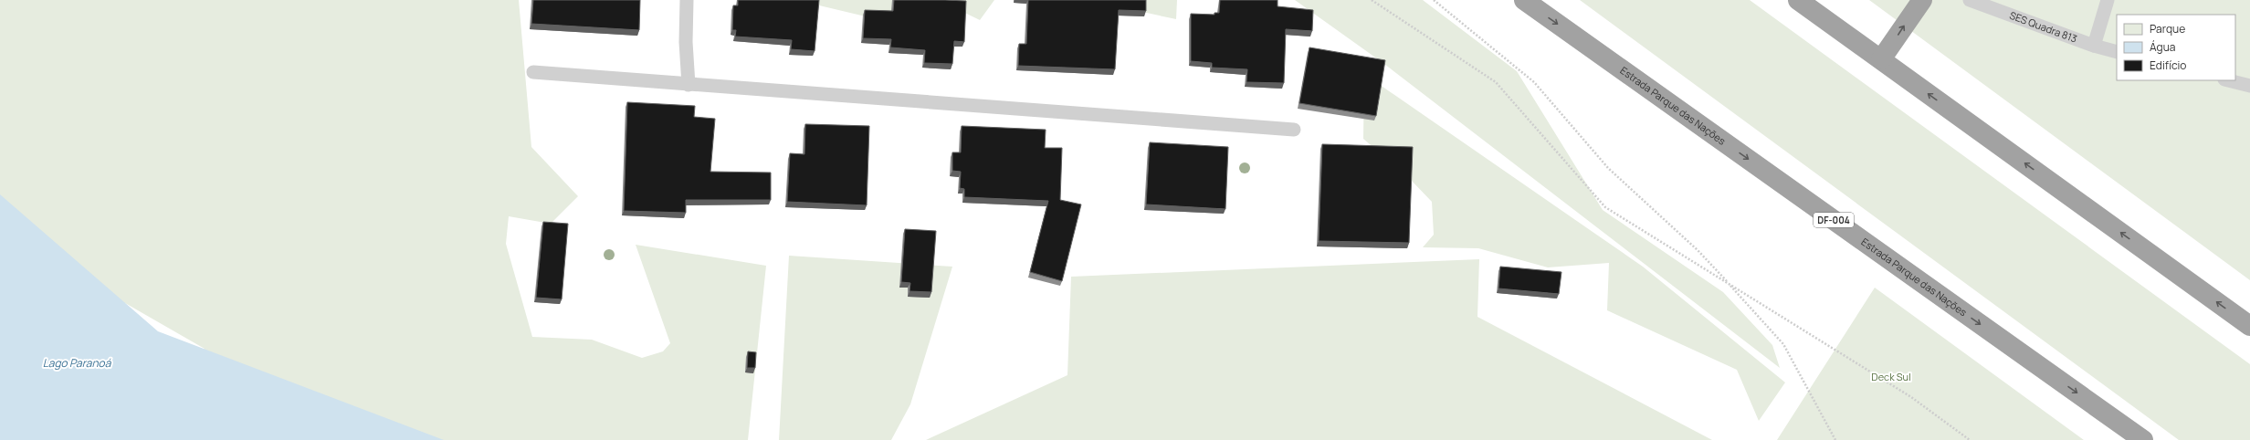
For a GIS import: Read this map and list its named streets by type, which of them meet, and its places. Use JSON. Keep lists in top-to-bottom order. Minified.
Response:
{"streets":{"highway":["Estrada Parque das Nações","DF-004"],"lane":["SES Quadra 813"]},"water":["Lago Paranoá"],"parks":["Deck Sul"],"legend":["Parque","Água","Edifício"]}
